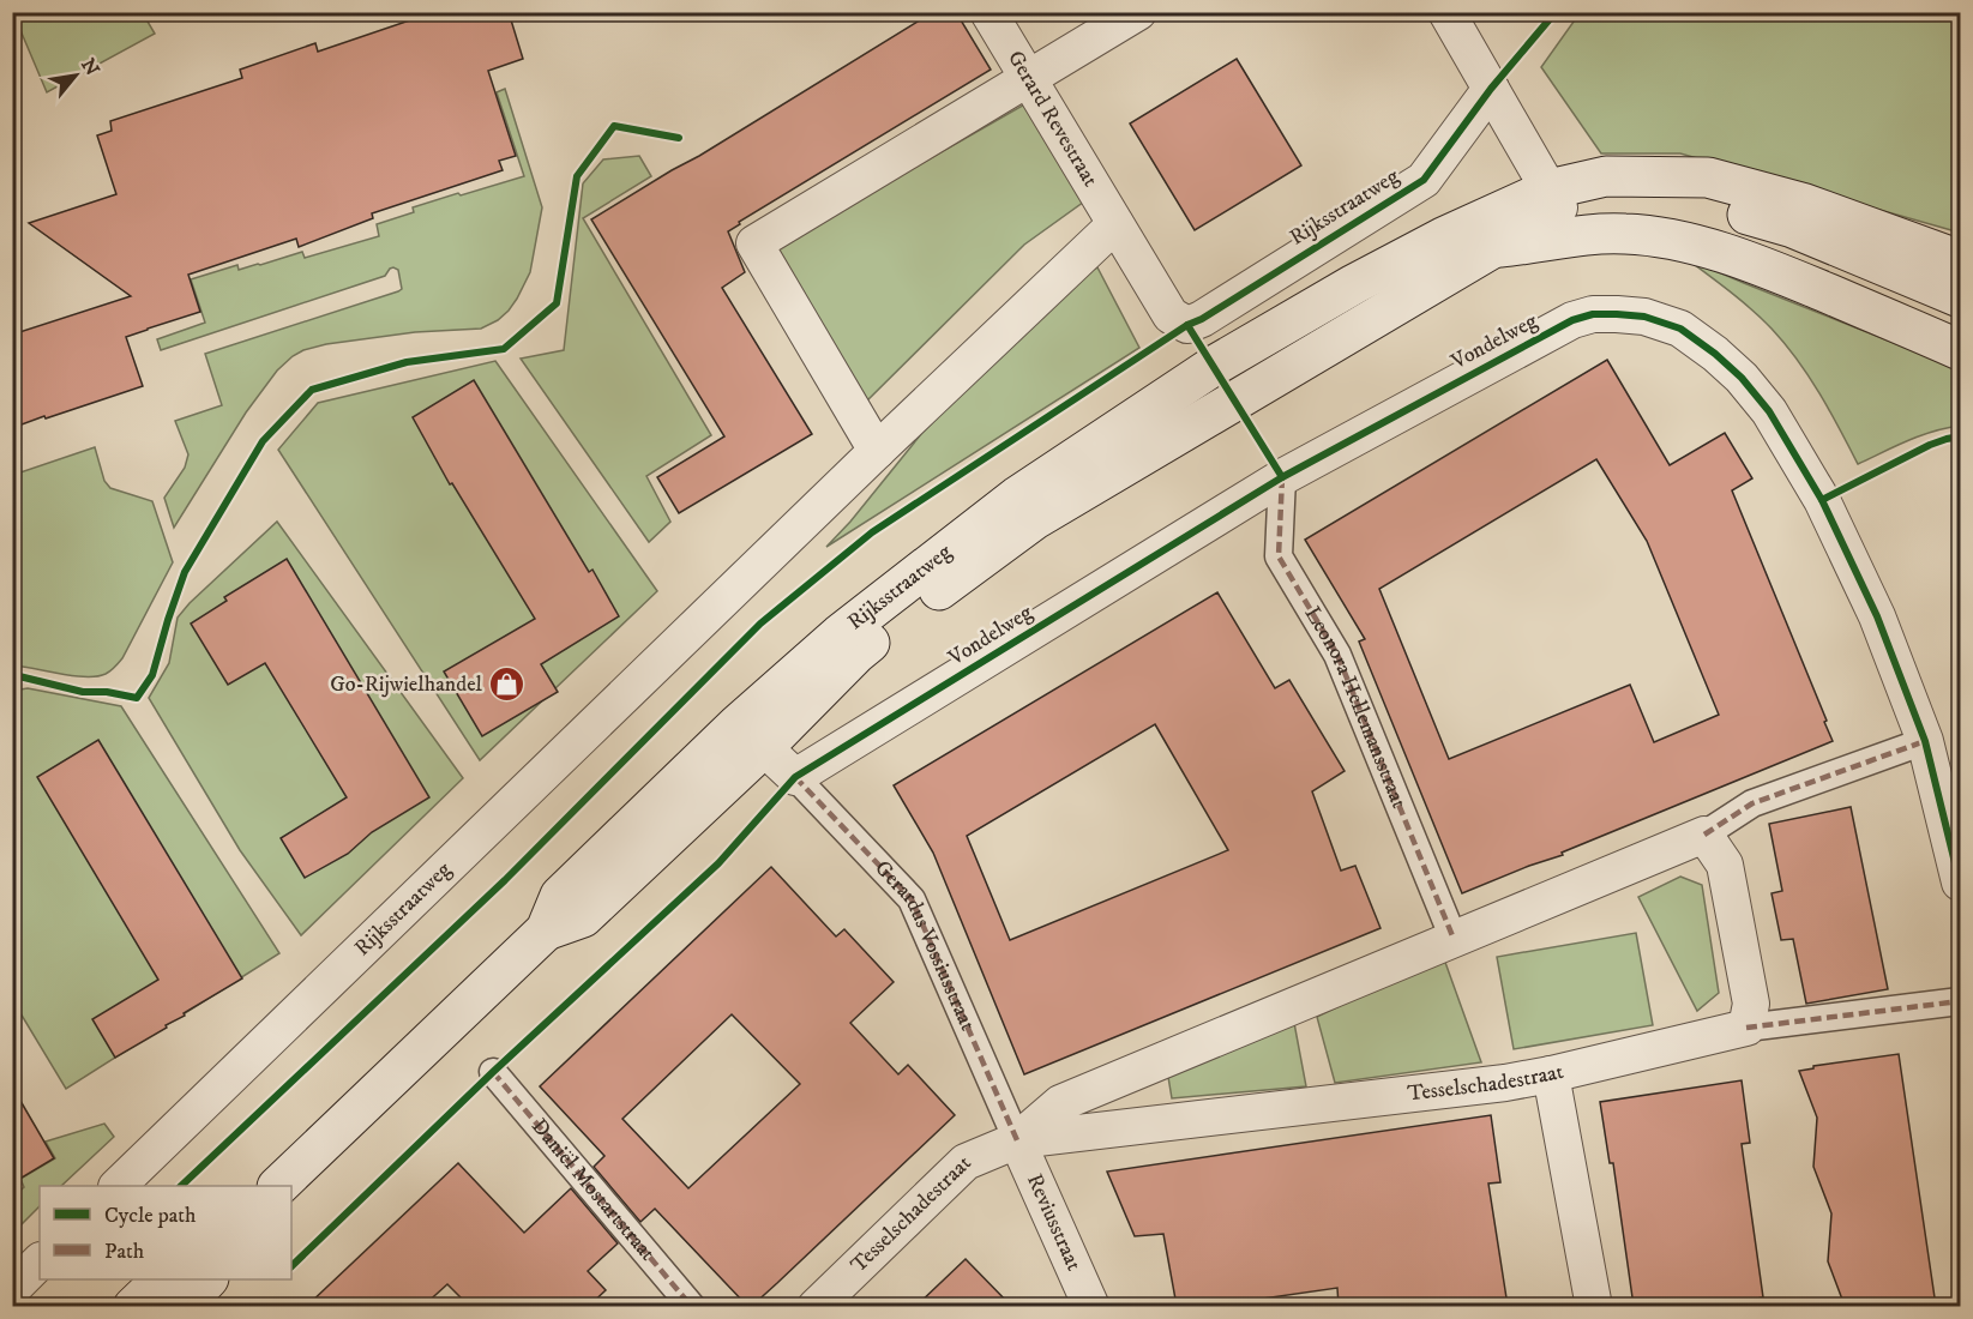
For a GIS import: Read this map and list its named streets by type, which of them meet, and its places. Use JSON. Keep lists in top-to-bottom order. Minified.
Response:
{"streets":{"main road":["Rijksstraatweg"],"street":["Gerard Revestraat","Vondelweg","Leonora Hellemansstraat","Gerardus Vossiusstraat","Tesselschadestraat","Daniël Mostartstraat","Reviusstraat"]},"crossings":[["Gerard Revestraat","Rijksstraatweg"],["Vondelweg","Leonora Hellemansstraat"],["Vondelweg","Gerardus Vossiusstraat"],["Vondelweg","Tesselschadestraat"],["Leonora Hellemansstraat","Tesselschadestraat"],["Gerardus Vossiusstraat","Tesselschadestraat"],["Gerardus Vossiusstraat","Reviusstraat"],["Tesselschadestraat","Reviusstraat"]],"places":{"shop":["Go-Rijwielhandel"]},"legend":["Cycle path","Path"],"north":"top right"}
